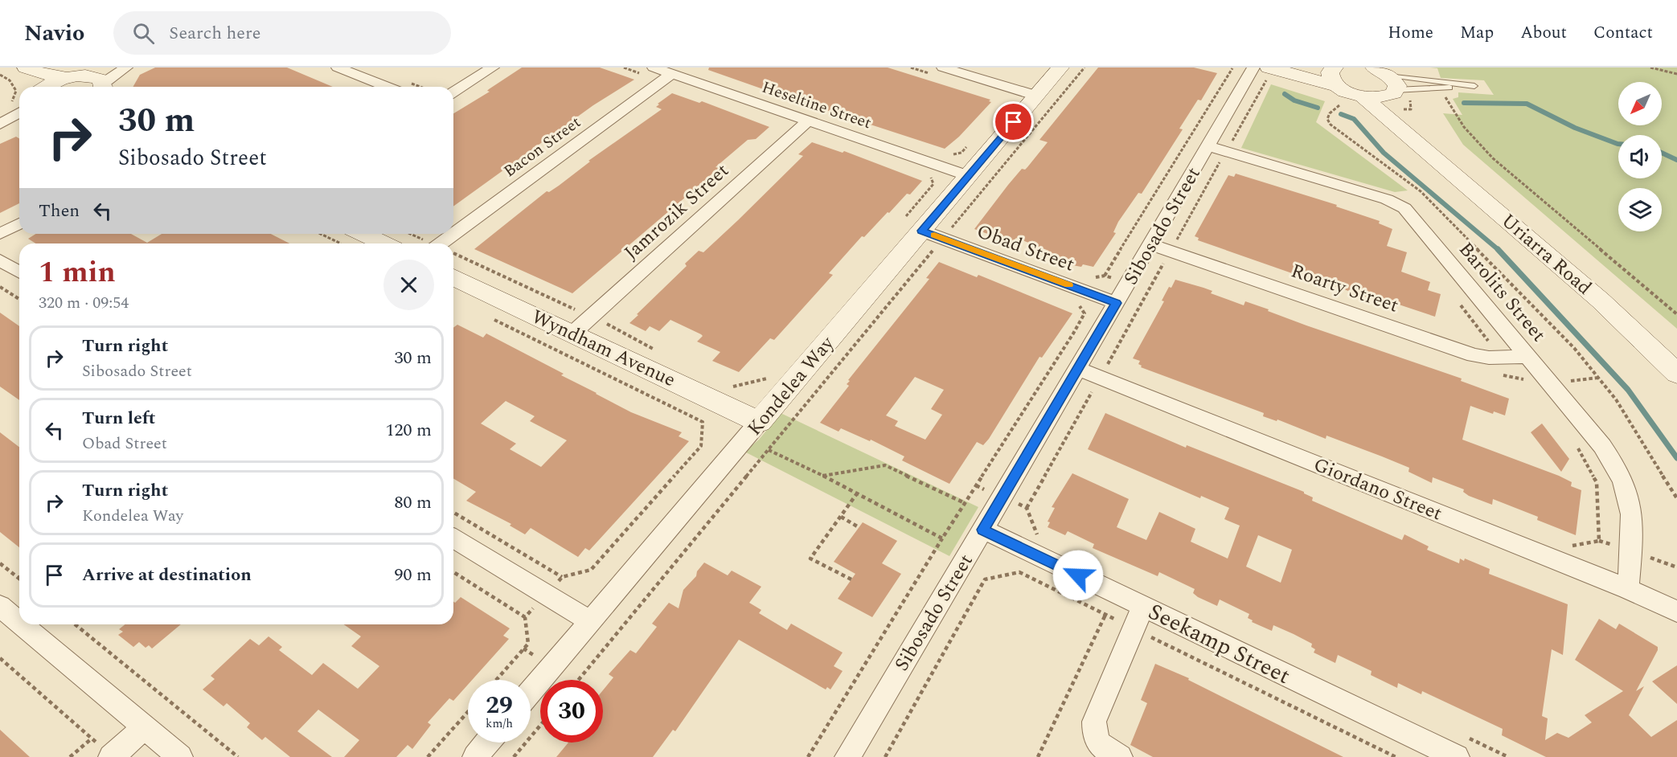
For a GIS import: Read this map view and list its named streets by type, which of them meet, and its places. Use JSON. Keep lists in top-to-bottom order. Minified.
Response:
{"streets":{"street":["Heseltine Street","Bacon Street","Jamrozik Street","Sibosado Street","Obad Street","Uriarra Road","Roarty Street","Barolits Street","Wyndham Avenue","Kondelea Way","Giordano Street","Seekamp Street"]},"crossings":[["Heseltine Street","Bacon Street"],["Heseltine Street","Jamrozik Street"],["Heseltine Street","Kondelea Way"],["Jamrozik Street","Wyndham Avenue"],["Sibosado Street","Obad Street"],["Sibosado Street","Roarty Street"],["Sibosado Street","Barolits Street"],["Sibosado Street","Giordano Street"],["Sibosado Street","Seekamp Street"],["Obad Street","Kondelea Way"],["Roarty Street","Barolits Street"],["Barolits Street","Giordano Street"],["Wyndham Avenue","Kondelea Way"]],"north":"bottom left","page":{"header":"Navio","search":"Search here","nav":["Home","Map","About","Contact"],"turn":["30 m","Sibosado Street"],"then":"Then","heading":["1 min","320 m · 09:54"],"list":[{"name":"Turn right","note":"Sibosado Street","value":"30 m"},{"name":"Turn left","note":"Obad Street","value":"120 m"},{"name":"Turn right","note":"Kondelea Way","value":"80 m"},{"name":"Arrive at destination","value":"90 m"}],"speed":"29 km/h","limit":"30"}}
